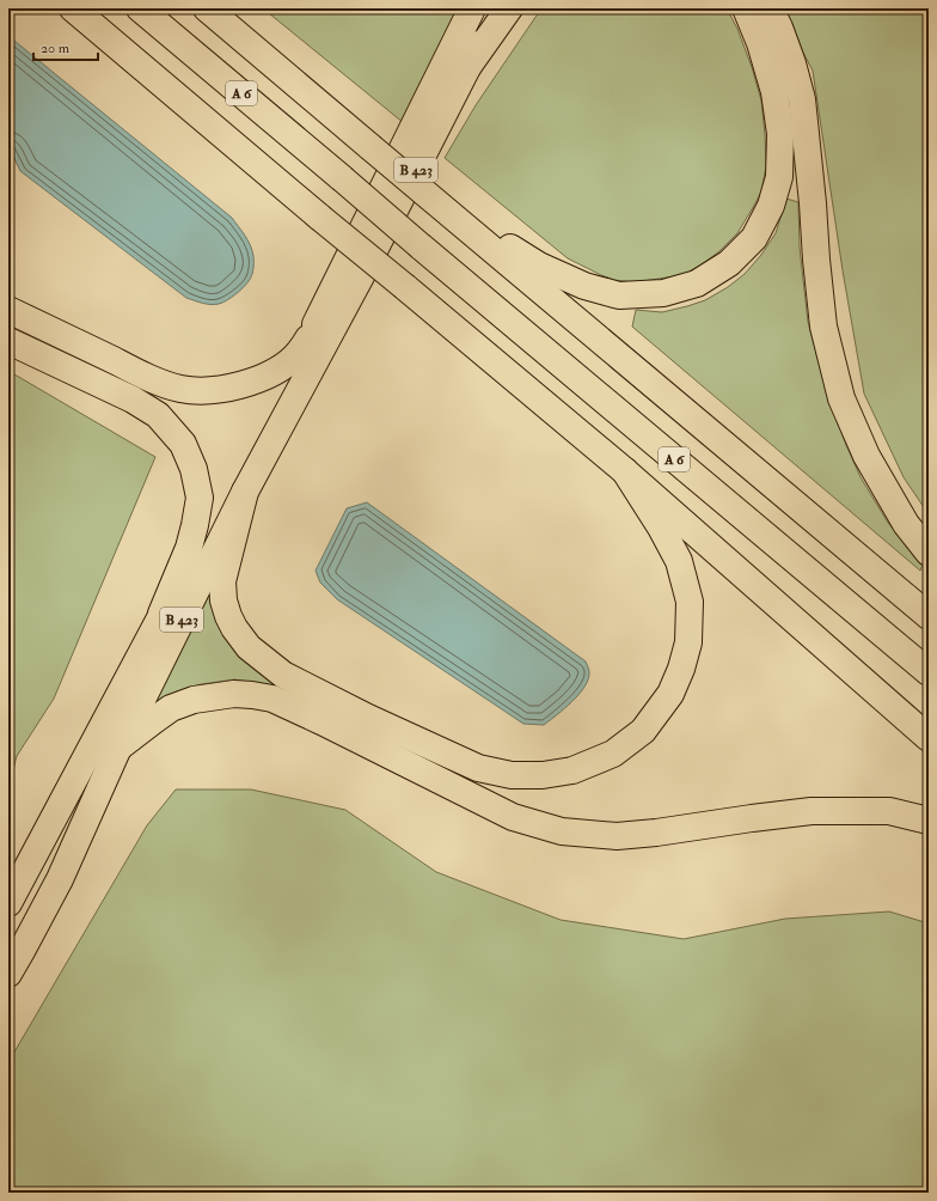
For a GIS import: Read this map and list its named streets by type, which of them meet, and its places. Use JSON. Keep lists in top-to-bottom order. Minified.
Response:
{"streets":{"main road":["A 6","B 423"]},"scale_bar":"20 m"}
